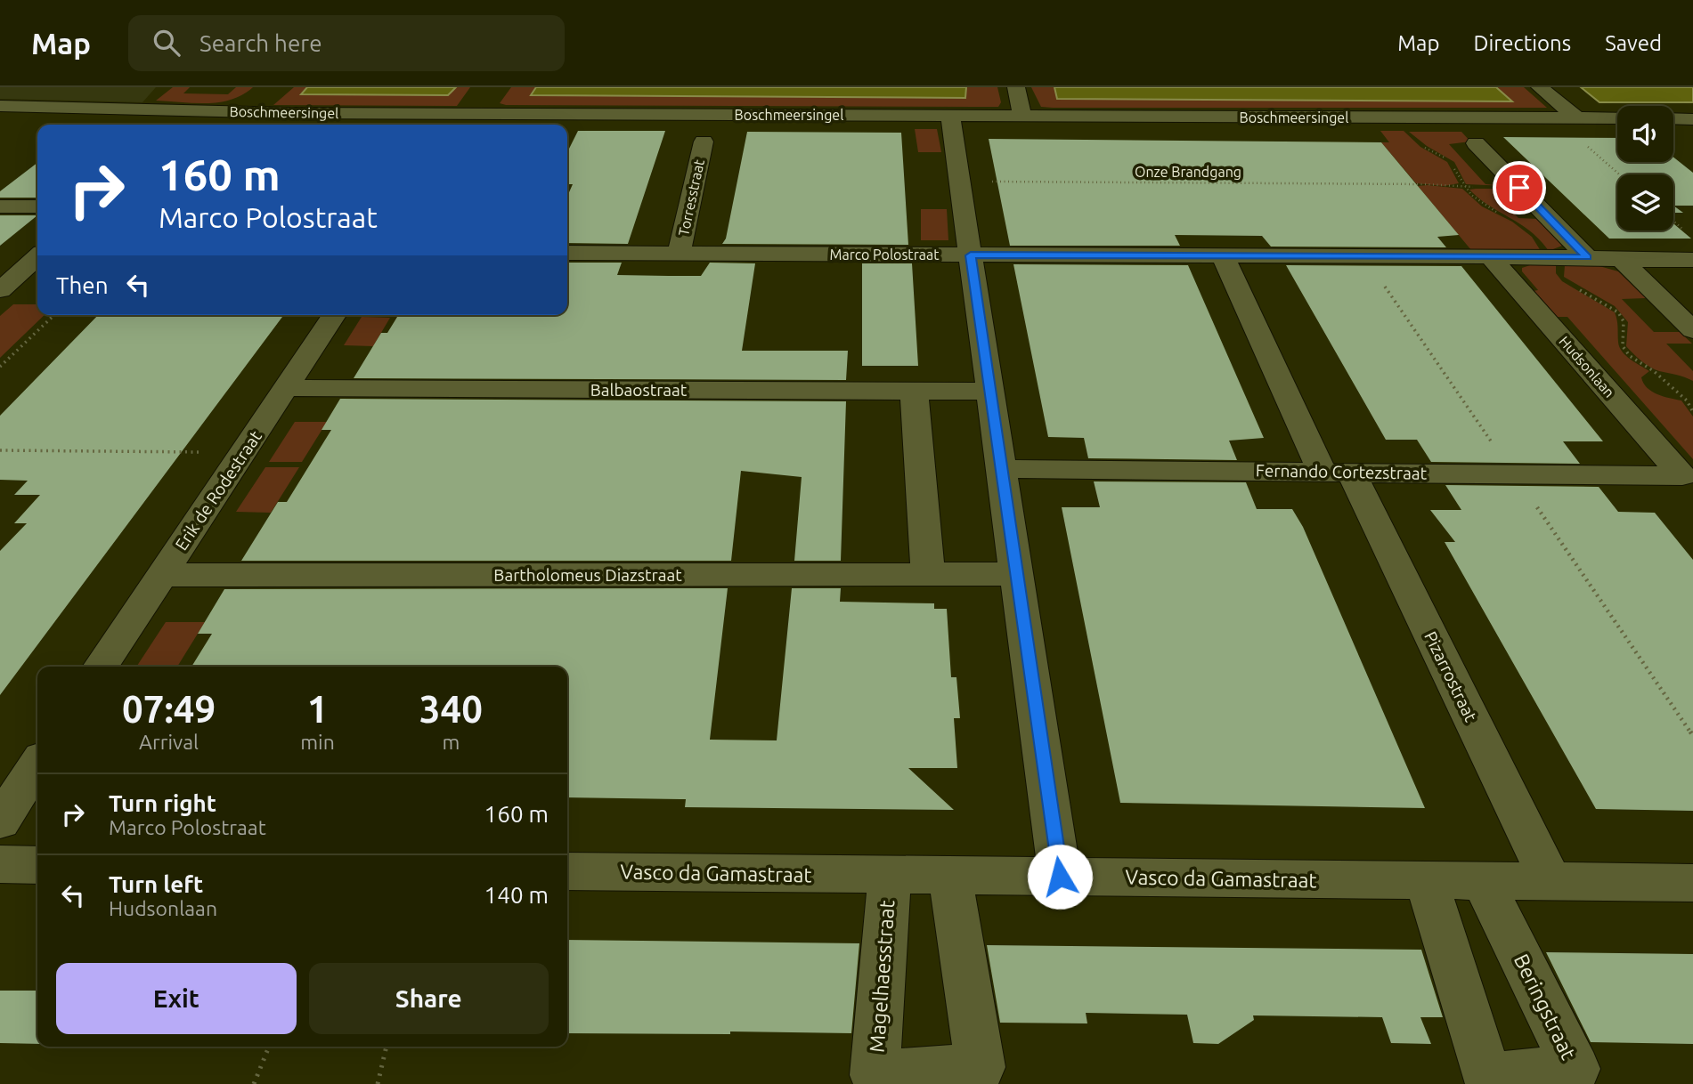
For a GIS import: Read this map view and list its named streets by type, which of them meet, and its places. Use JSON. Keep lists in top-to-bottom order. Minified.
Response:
{"streets":{"street":["Boschmeersingel","Torresstraat","Marco Polostraat","Hudsonlaan","Balbaostraat","Fernando Cortezstraat","Erik de Rodestraat","Bartholomeus Diazstraat","Pizarrostraat","Vasco da Gamastraat","Magelhaesstraat","Beringstraat"],"path":["Onze Brandgang"]},"crossings":[["Torresstraat","Marco Polostraat"],["Marco Polostraat","Hudsonlaan"],["Marco Polostraat","Pizarrostraat"],["Hudsonlaan","Fernando Cortezstraat"],["Balbaostraat","Erik de Rodestraat"],["Fernando Cortezstraat","Pizarrostraat"],["Erik de Rodestraat","Bartholomeus Diazstraat"],["Pizarrostraat","Vasco da Gamastraat"],["Vasco da Gamastraat","Magelhaesstraat"],["Vasco da Gamastraat","Beringstraat"]],"page":{"header":"Map","search":"Search here","nav":["Map","Directions","Saved"],"turn":["160 m","Marco Polostraat"],"then":"Then","eta":["07:49","Arrival","1","min","340","m"],"list":[{"name":"Turn right","note":"Marco Polostraat","value":"160 m"},{"name":"Turn left","note":"Hudsonlaan","value":"140 m"}],"buttons":["Exit","Share"]}}
